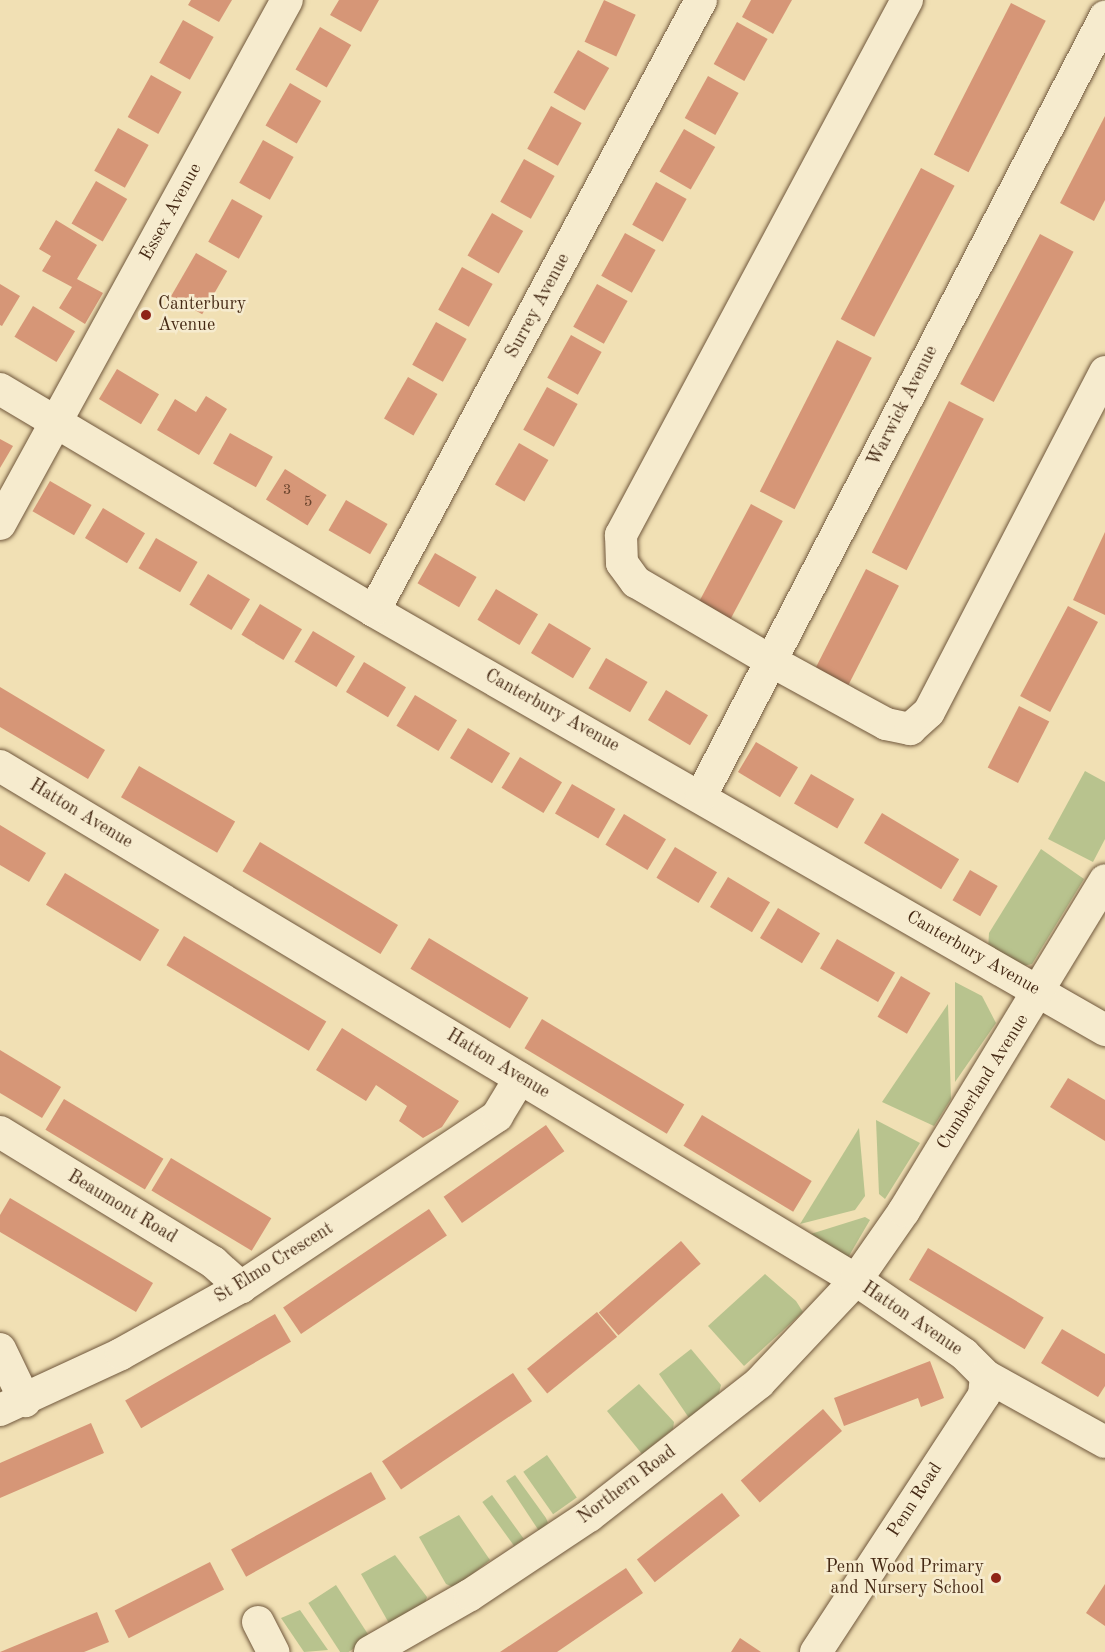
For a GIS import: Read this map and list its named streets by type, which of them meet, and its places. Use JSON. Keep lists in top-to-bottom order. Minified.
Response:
{"streets":{"street":["Essex Avenue","Surrey Avenue","Warwick Avenue","Canterbury Avenue","Hatton Avenue","Cumberland Avenue","Beaumont Road","St Elmo Crescent","Northern Road","Penn Road"]},"crossings":[["Essex Avenue","Canterbury Avenue"],["Surrey Avenue","Canterbury Avenue"],["Warwick Avenue","Canterbury Avenue"],["Canterbury Avenue","Cumberland Avenue"],["Hatton Avenue","Cumberland Avenue"],["Hatton Avenue","St Elmo Crescent"],["Hatton Avenue","Northern Road"],["Hatton Avenue","Penn Road"],["Cumberland Avenue","Northern Road"],["Beaumont Road","St Elmo Crescent"]],"places":["Canterbury Avenue","Penn Wood Primary and Nursery School"],"house_numbers":["3","5"]}
